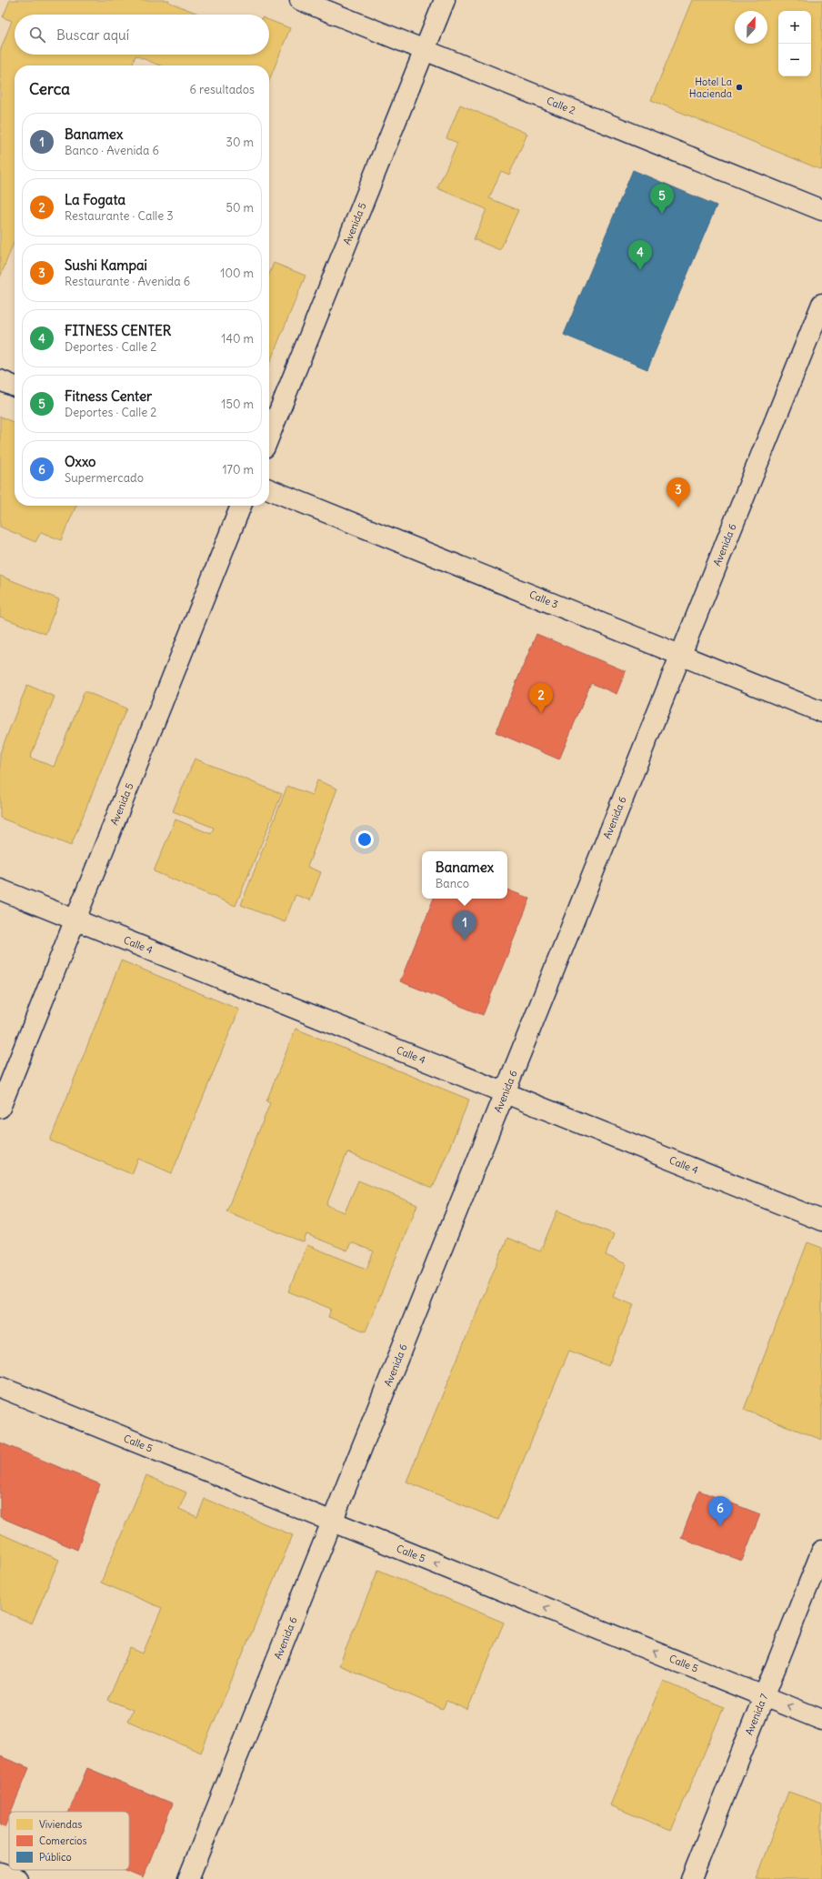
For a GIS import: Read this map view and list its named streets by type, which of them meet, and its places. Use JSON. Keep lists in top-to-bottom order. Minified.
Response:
{"streets":{"street":["Calle 2","Avenida 5","Avenida 6","Calle 3","Calle 4","Calle 5","Avenida 7"]},"crossings":[["Calle 2","Avenida 5"],["Avenida 5","Calle 4"],["Avenida 6","Calle 3"],["Avenida 6","Calle 4"],["Avenida 6","Calle 5"],["Calle 5","Avenida 7"]],"one_way":["Calle 5"],"places":["Hotel La Hacienda"],"legend":["Viviendas","Comercios","Público"],"north":"top","page":{"map_buttons":["+","−"],"search":"Buscar aquí","heading":["Cerca","6 resultados"],"list":[{"mark":"1","name":"Banamex","note":"Banco · Avenida 6","value":"30 m"},{"mark":"2","name":"La Fogata","note":"Restaurante · Calle 3","value":"50 m"},{"mark":"3","name":"Sushi Kampai","note":"Restaurante · Avenida 6","value":"100 m"},{"mark":"4","name":"FITNESS CENTER","note":"Deportes · Calle 2","value":"140 m"},{"mark":"5","name":"Fitness Center","note":"Deportes · Calle 2","value":"150 m"},{"mark":"6","name":"Oxxo","note":"Supermercado","value":"170 m"}],"pins":["5","4","3","2","1","6"],"popup":["Banamex","Banco"]}}
